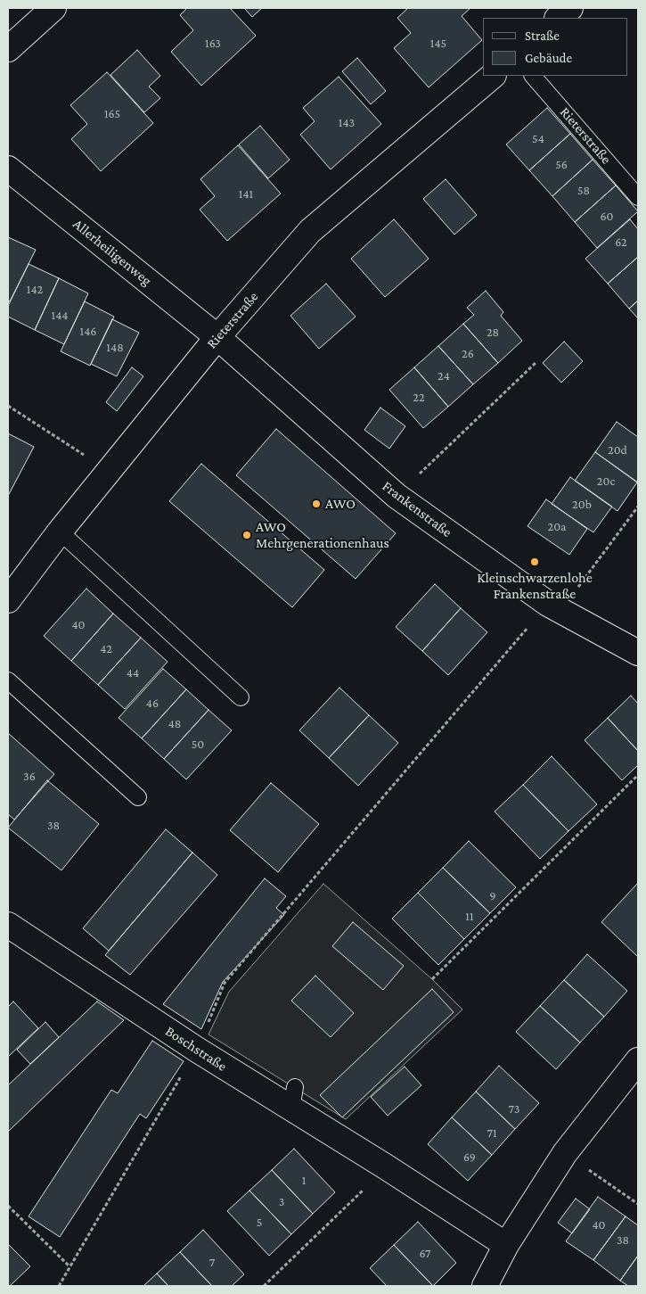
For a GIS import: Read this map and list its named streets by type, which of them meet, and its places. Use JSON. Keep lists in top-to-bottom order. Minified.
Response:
{"streets":{"street":["Rieterstraße","Allerheiligenweg","Frankenstraße","Boschstraße"]},"crossings":[["Rieterstraße","Allerheiligenweg"],["Rieterstraße","Frankenstraße"],["Allerheiligenweg","Frankenstraße"]],"places":["AWO","AWO Mehrgenerationenhaus","Kleinschwarzenlohe Frankenstraße"],"house_numbers":["163","145","165","143","54","56","58","141","60","62","142","144","146","28","148","26","24","22","20d","20c","20b","20a","40","42","44","46","48","50","36","38","9","11","73","71","69","1","3","5","40","38","67","7"],"legend":["Straße","Gebäude"]}
